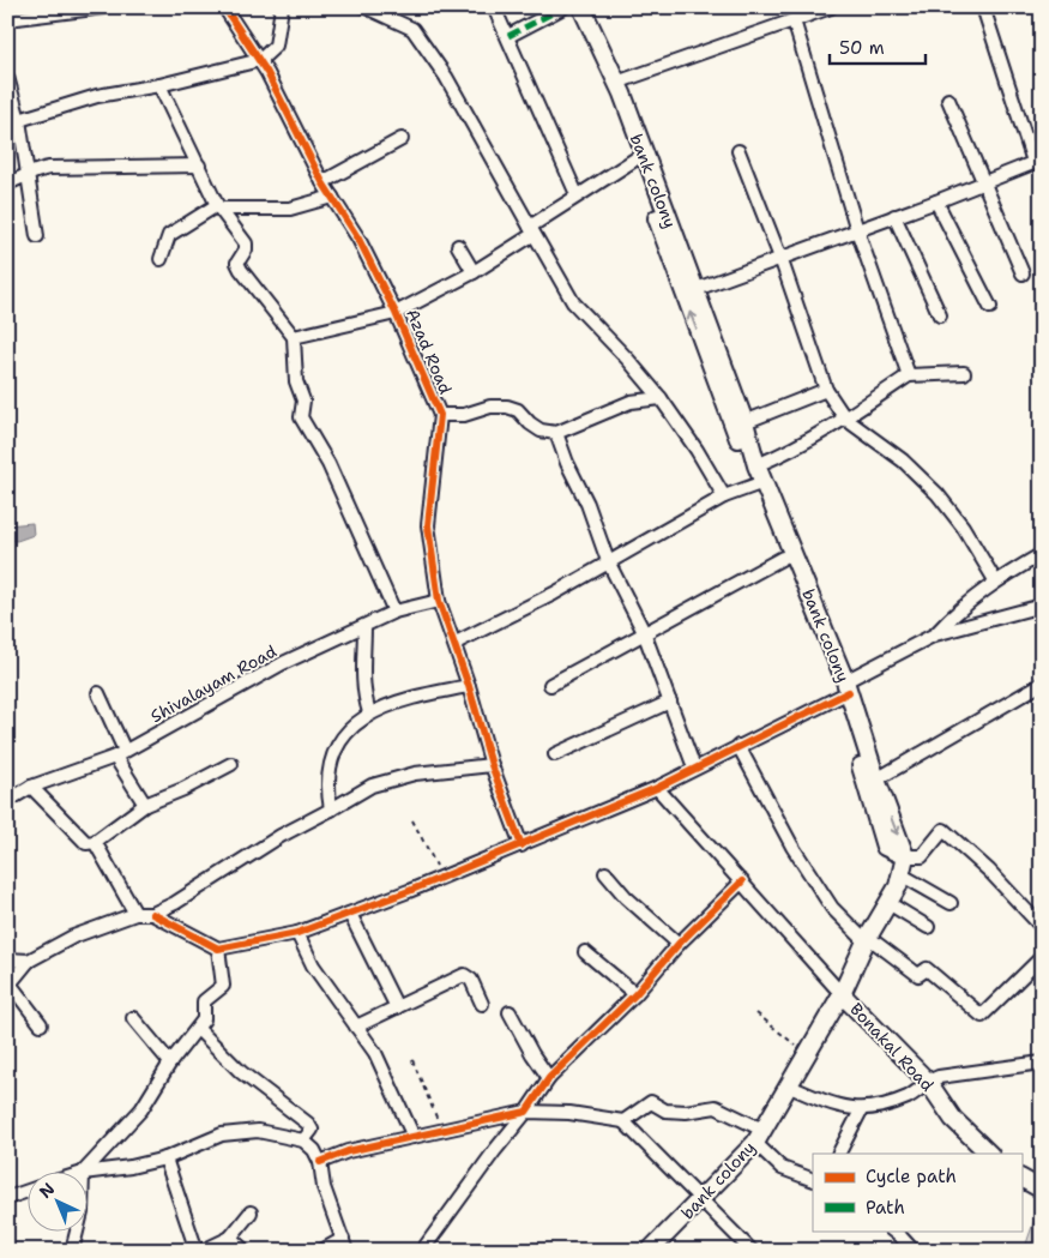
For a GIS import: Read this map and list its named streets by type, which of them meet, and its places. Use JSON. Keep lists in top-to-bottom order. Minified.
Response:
{"streets":{"main road":["bank colony","Bonakal Road"],"street":["Azad Road","Shivalayam Road"]},"crossings":[["bank colony","Bonakal Road"],["Azad Road","Shivalayam Road"]],"legend":["Cycle path","Path"],"scale_bar":"50 m","north":"top left"}
